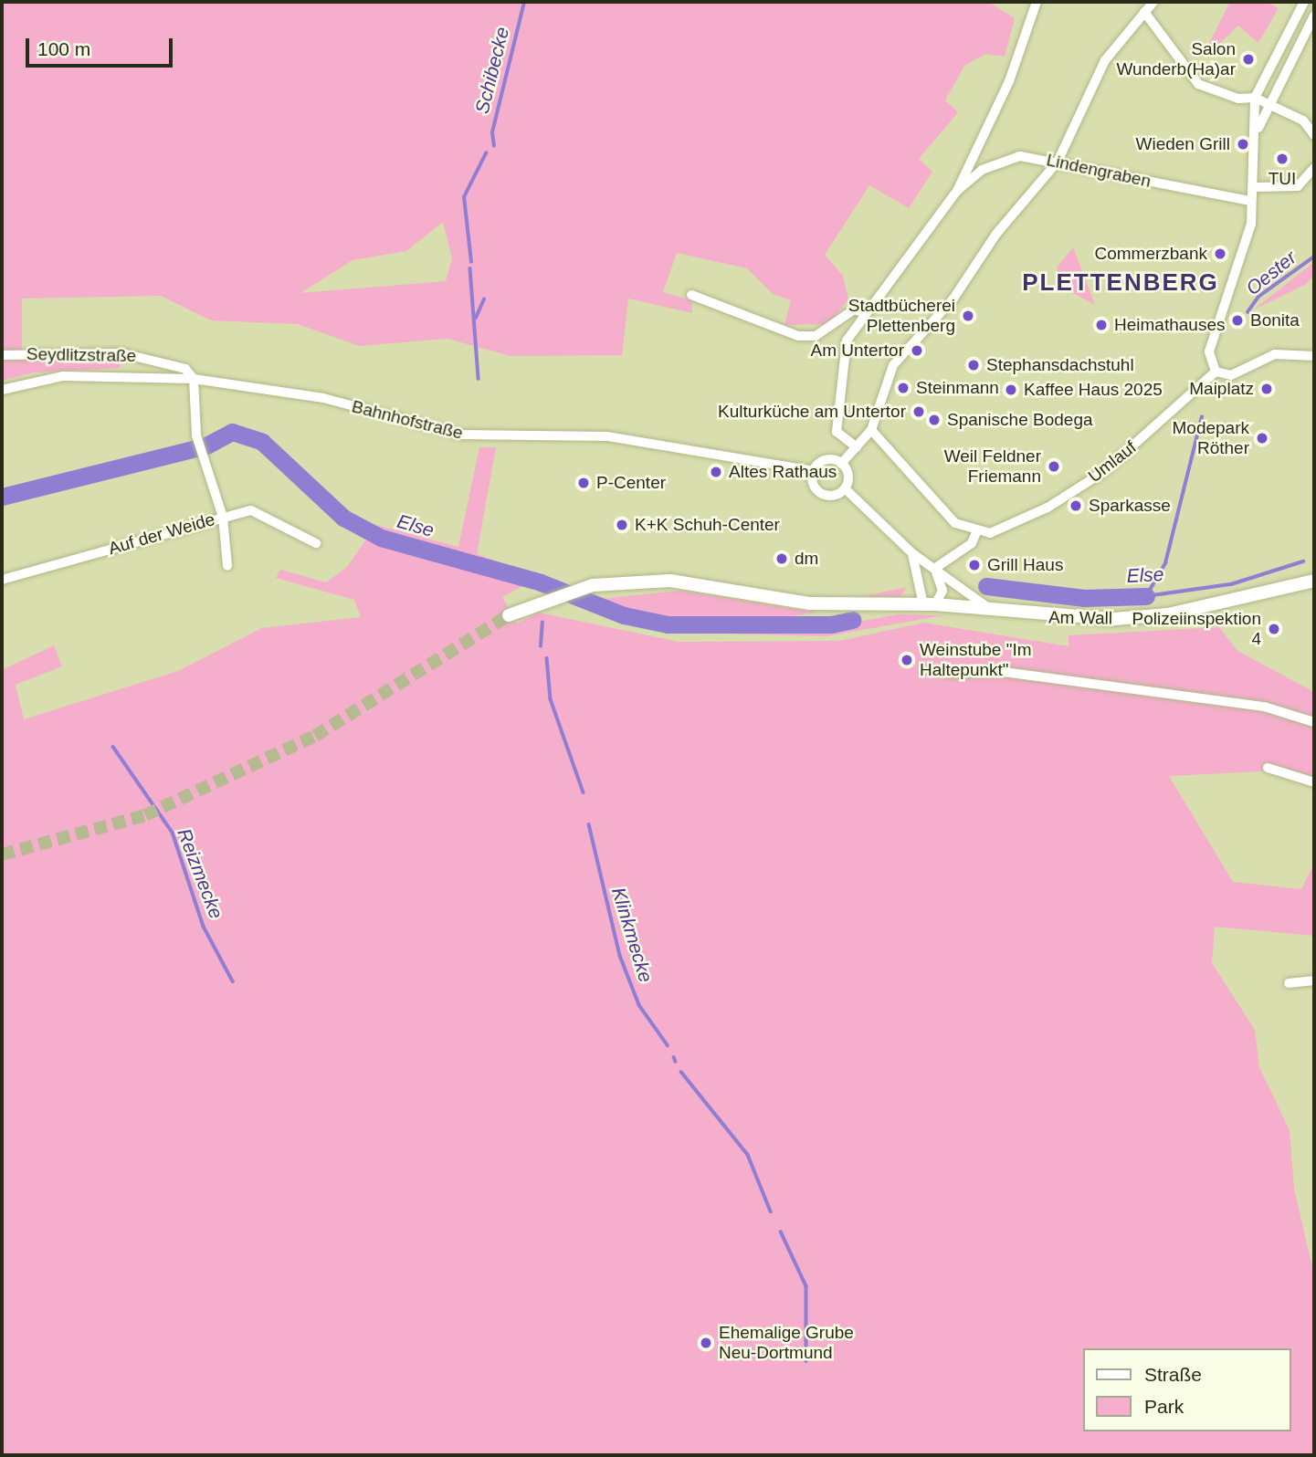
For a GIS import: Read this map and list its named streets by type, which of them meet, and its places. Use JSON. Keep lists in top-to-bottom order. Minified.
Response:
{"streets":{"main road":["Am Wall"],"street":["Lindengraben","Seydlitzstraße","Bahnhofstraße","Umlauf","Auf der Weide"]},"crossings":[["Seydlitzstraße","Bahnhofstraße"]],"districts":["PLETTENBERG"],"water":["Schibecke","Oester","Else","Reizmecke","Klinkmecke"],"places":["Salon Wunderb(Ha)ar","Wieden Grill","TUI","Commerzbank","Stadtbücherei Plettenberg","Bonita","Heimathauses","Am Untertor","Stephansdachstuhl","Steinmann","Maiplatz","Kaffee Haus 2025","Kulturküche am Untertor","Spanische Bodega","Modepark Röther","Weil Feldner Friemann","Altes Rathaus","P-Center","Sparkasse","K+K Schuh-Center","dm","Grill Haus","Polizeiinspektion 4","Weinstube \"Im Haltepunkt\"","Ehemalige Grube Neu-Dortmund"],"legend":["Straße","Park"],"scale_bar":"100 m"}
